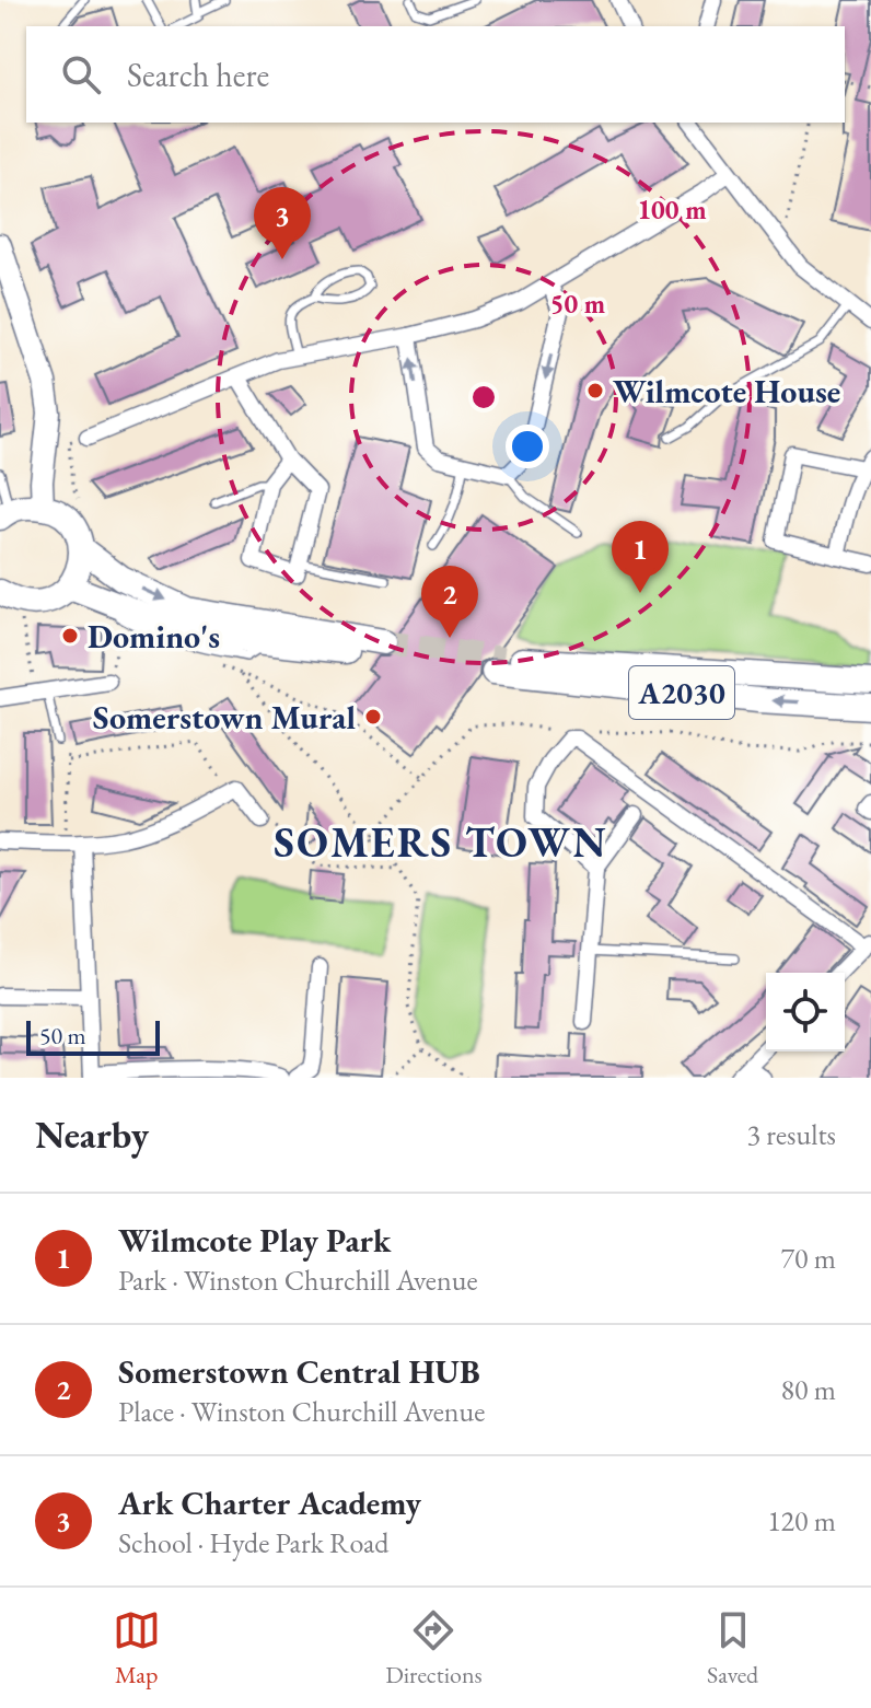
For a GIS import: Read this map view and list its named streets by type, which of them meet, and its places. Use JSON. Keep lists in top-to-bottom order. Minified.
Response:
{"streets":{"main road":["A2030"]},"districts":["SOMERS TOWN"],"places":["Wilmcote House","Domino's","Somerstown Mural"],"scale_bar":"50 m","page":{"search":"Search here","pins":["3","1","2"],"scale":"50 m","heading":["Nearby","3 results"],"list":[{"mark":"1","name":"Wilmcote Play Park","note":"Park · Winston Churchill Avenue","value":"70 m"},{"mark":"2","name":"Somerstown Central HUB","note":"Place · Winston Churchill Avenue","value":"80 m"},{"mark":"3","name":"Ark Charter Academy","note":"School · Hyde Park Road","value":"120 m"}],"nav":["Map","Directions","Saved"]},"rings":["100 m","50 m"]}
